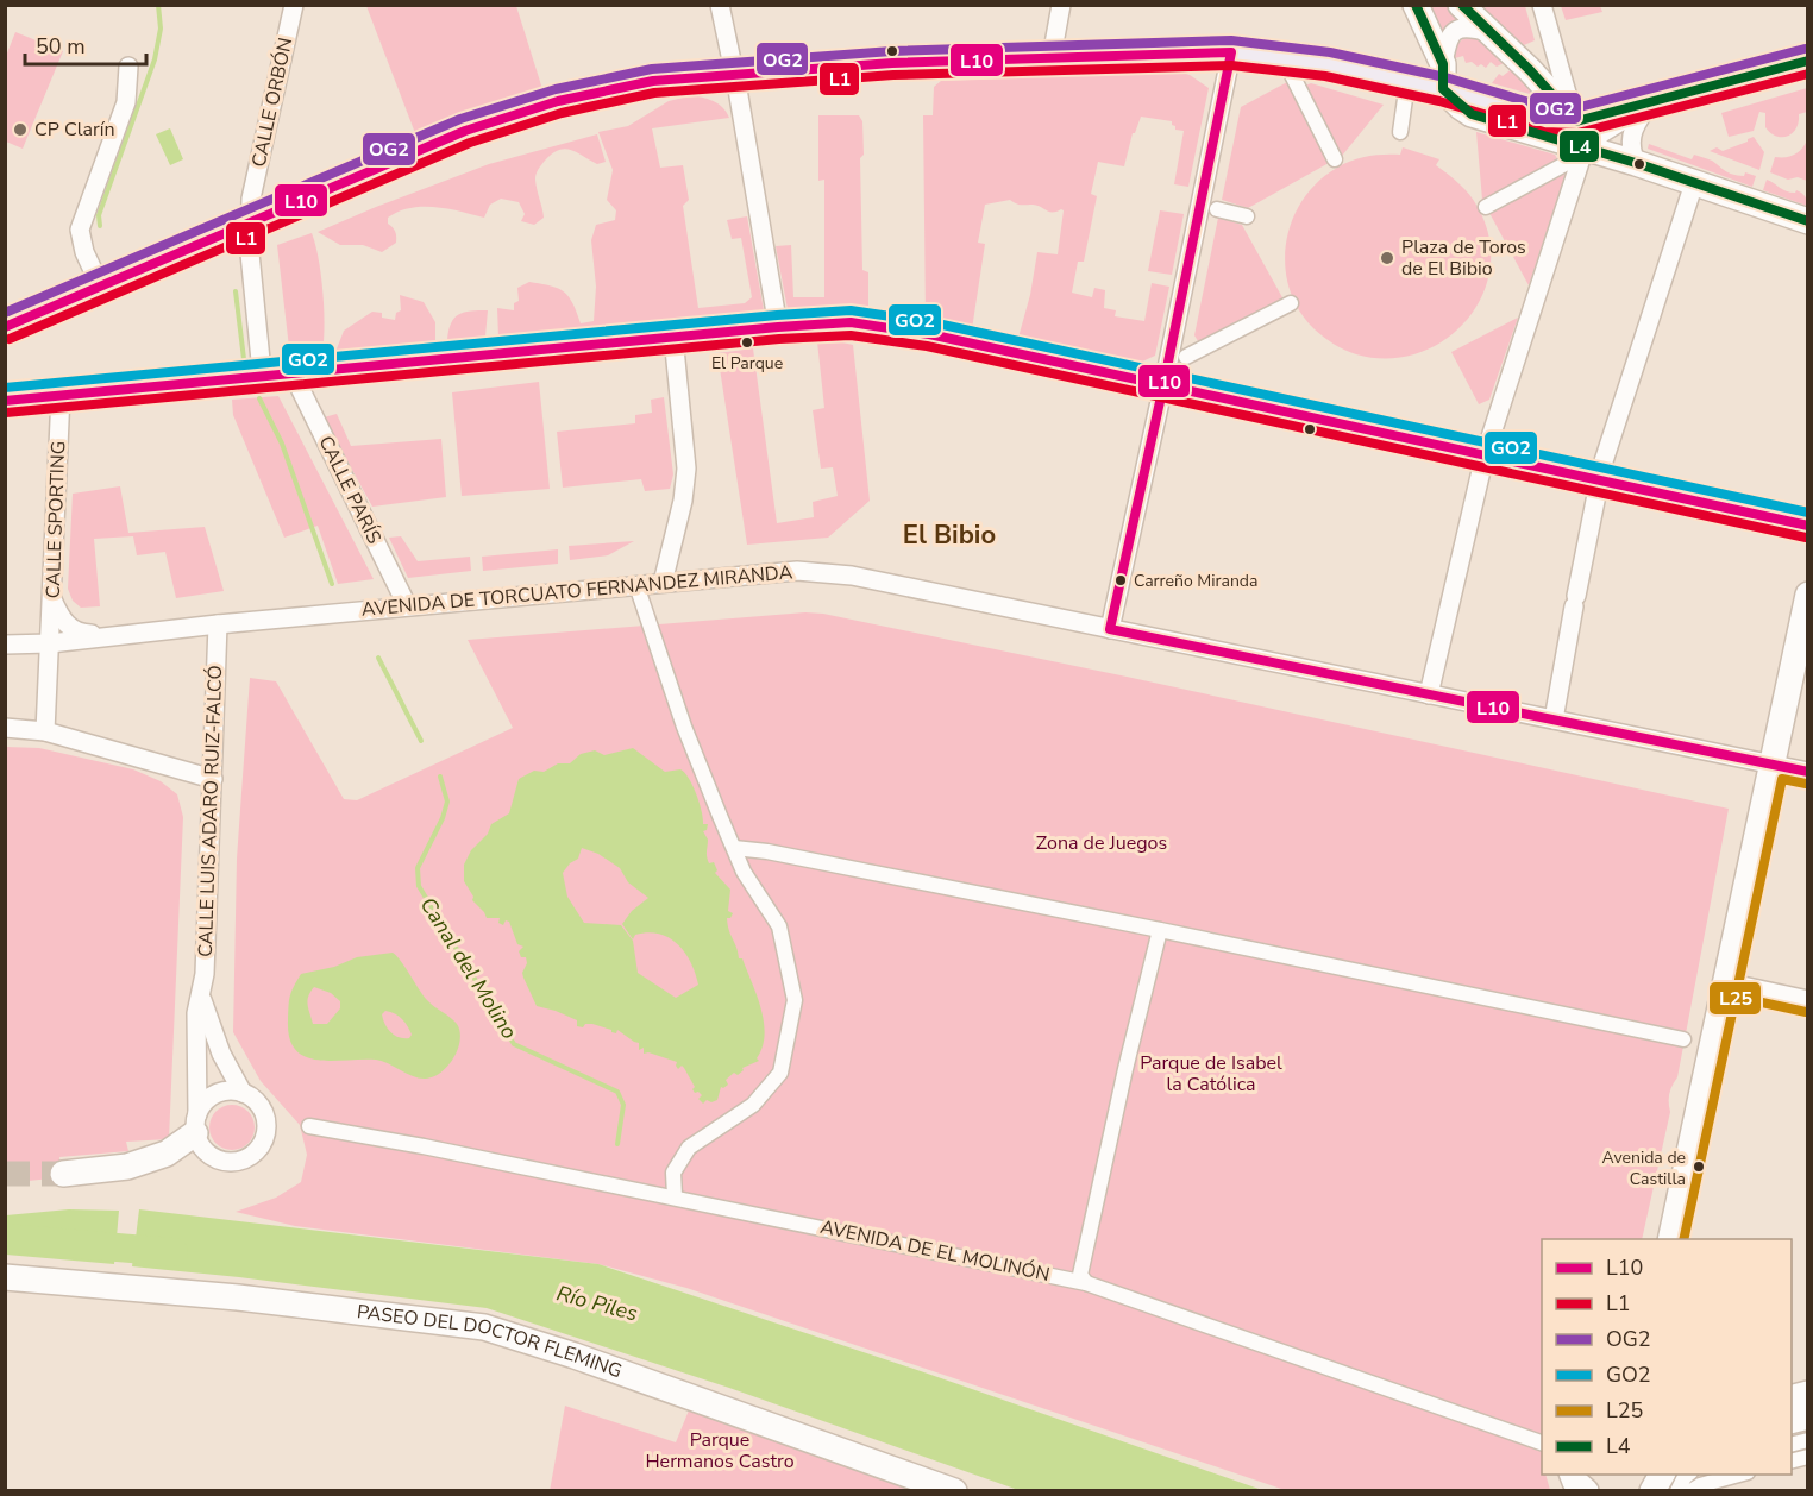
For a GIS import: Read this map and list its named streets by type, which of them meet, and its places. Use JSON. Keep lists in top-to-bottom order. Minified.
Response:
{"streets":{"main road":["PASEO DEL DOCTOR FLEMING"],"street":["CALLE ORBÓN","CALLE PARÍS","CALLE SPORTING","AVENIDA DE TORCUATO FERNANDEZ MIRANDA","CALLE LUIS ADARO RUIZ-FALCÓ","AVENIDA DE EL MOLINÓN"]},"crossings":[["CALLE PARÍS","AVENIDA DE TORCUATO FERNANDEZ MIRANDA"],["CALLE SPORTING","AVENIDA DE TORCUATO FERNANDEZ MIRANDA"],["AVENIDA DE TORCUATO FERNANDEZ MIRANDA","CALLE LUIS ADARO RUIZ-FALCÓ"]],"districts":["El Bibio"],"water":["Canal del Molino","Río Piles"],"parks":["Zona de Juegos","Parque de Isabel la Católica","Parque Hermanos Castro"],"places":["CP Clarín","Plaza de Toros de El Bibio","El Parque","Carreño Miranda","Avenida de Castilla"],"lines":["transit line L4","transit line OG2","transit line L10","transit line L1","transit line GO2","transit line L25"],"legend":["L10","L1","OG2","GO2","L25","L4"],"scale_bar":"50 m"}
